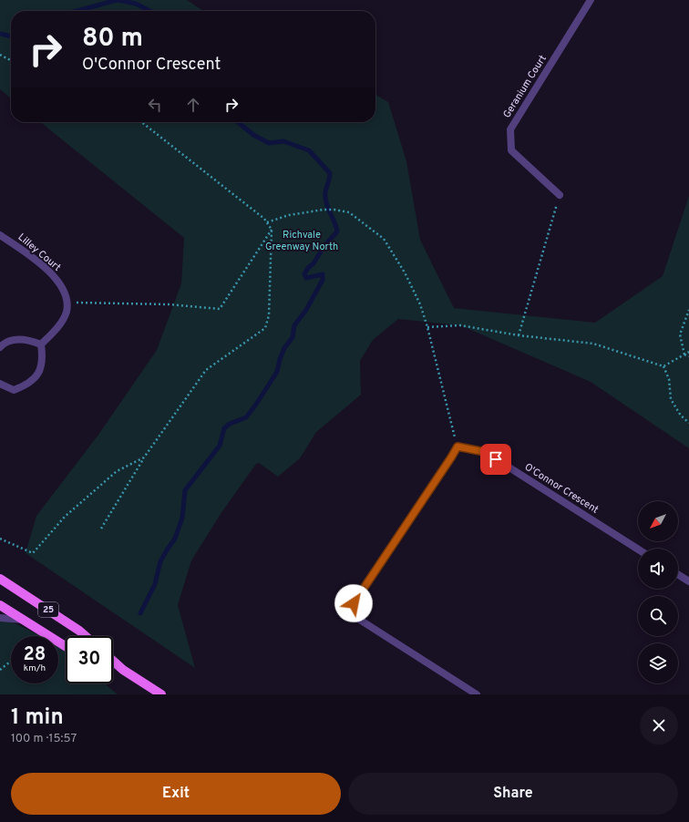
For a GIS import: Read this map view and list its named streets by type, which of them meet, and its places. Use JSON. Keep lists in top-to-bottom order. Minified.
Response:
{"streets":{"main road":["25"],"street":["Geranium Court","Lilley Court","O'Connor Crescent"]},"parks":["Richvale Greenway North"],"north":"bottom left","page":{"turn":["80 m","O'Connor Crescent"],"speed":"28 km/h","limit":"30","heading":["1 min","100 m · 15:57"],"buttons":["Exit","Share"]}}
